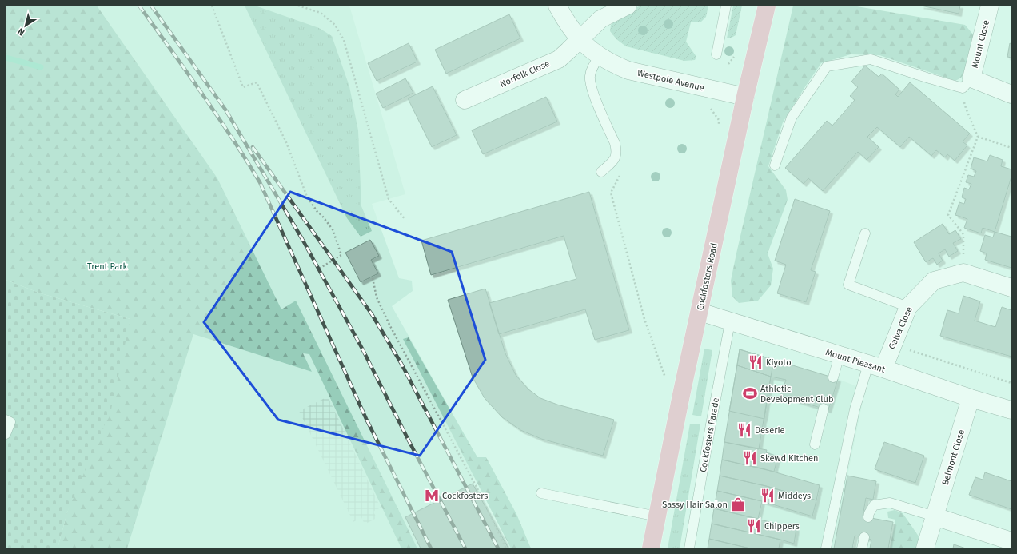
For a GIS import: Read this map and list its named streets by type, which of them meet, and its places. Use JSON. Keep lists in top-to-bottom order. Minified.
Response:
{"streets":{"main road":["Cockfosters Road"],"street":["Mount Close","Norfolk Close","Westpole Avenue","Galva Close","Mount Pleasant","Belmont Close"],"lane":["Cockfosters Parade"]},"crossings":[["Norfolk Close","Westpole Avenue"],["Westpole Avenue","Cockfosters Road"],["Cockfosters Road","Mount Pleasant"],["Galva Close","Mount Pleasant"],["Mount Pleasant","Cockfosters Parade"],["Mount Pleasant","Belmont Close"]],"parks":["Trent Park"],"places":{"restaurant":["Kiyoto","Deserie","Skewd Kitchen","Middeys","Chippers"],"sports":["Athletic Development Club"],"metro station":["Cockfosters"],"shop":["Sassy Hair Salon"]},"north":"bottom left"}
